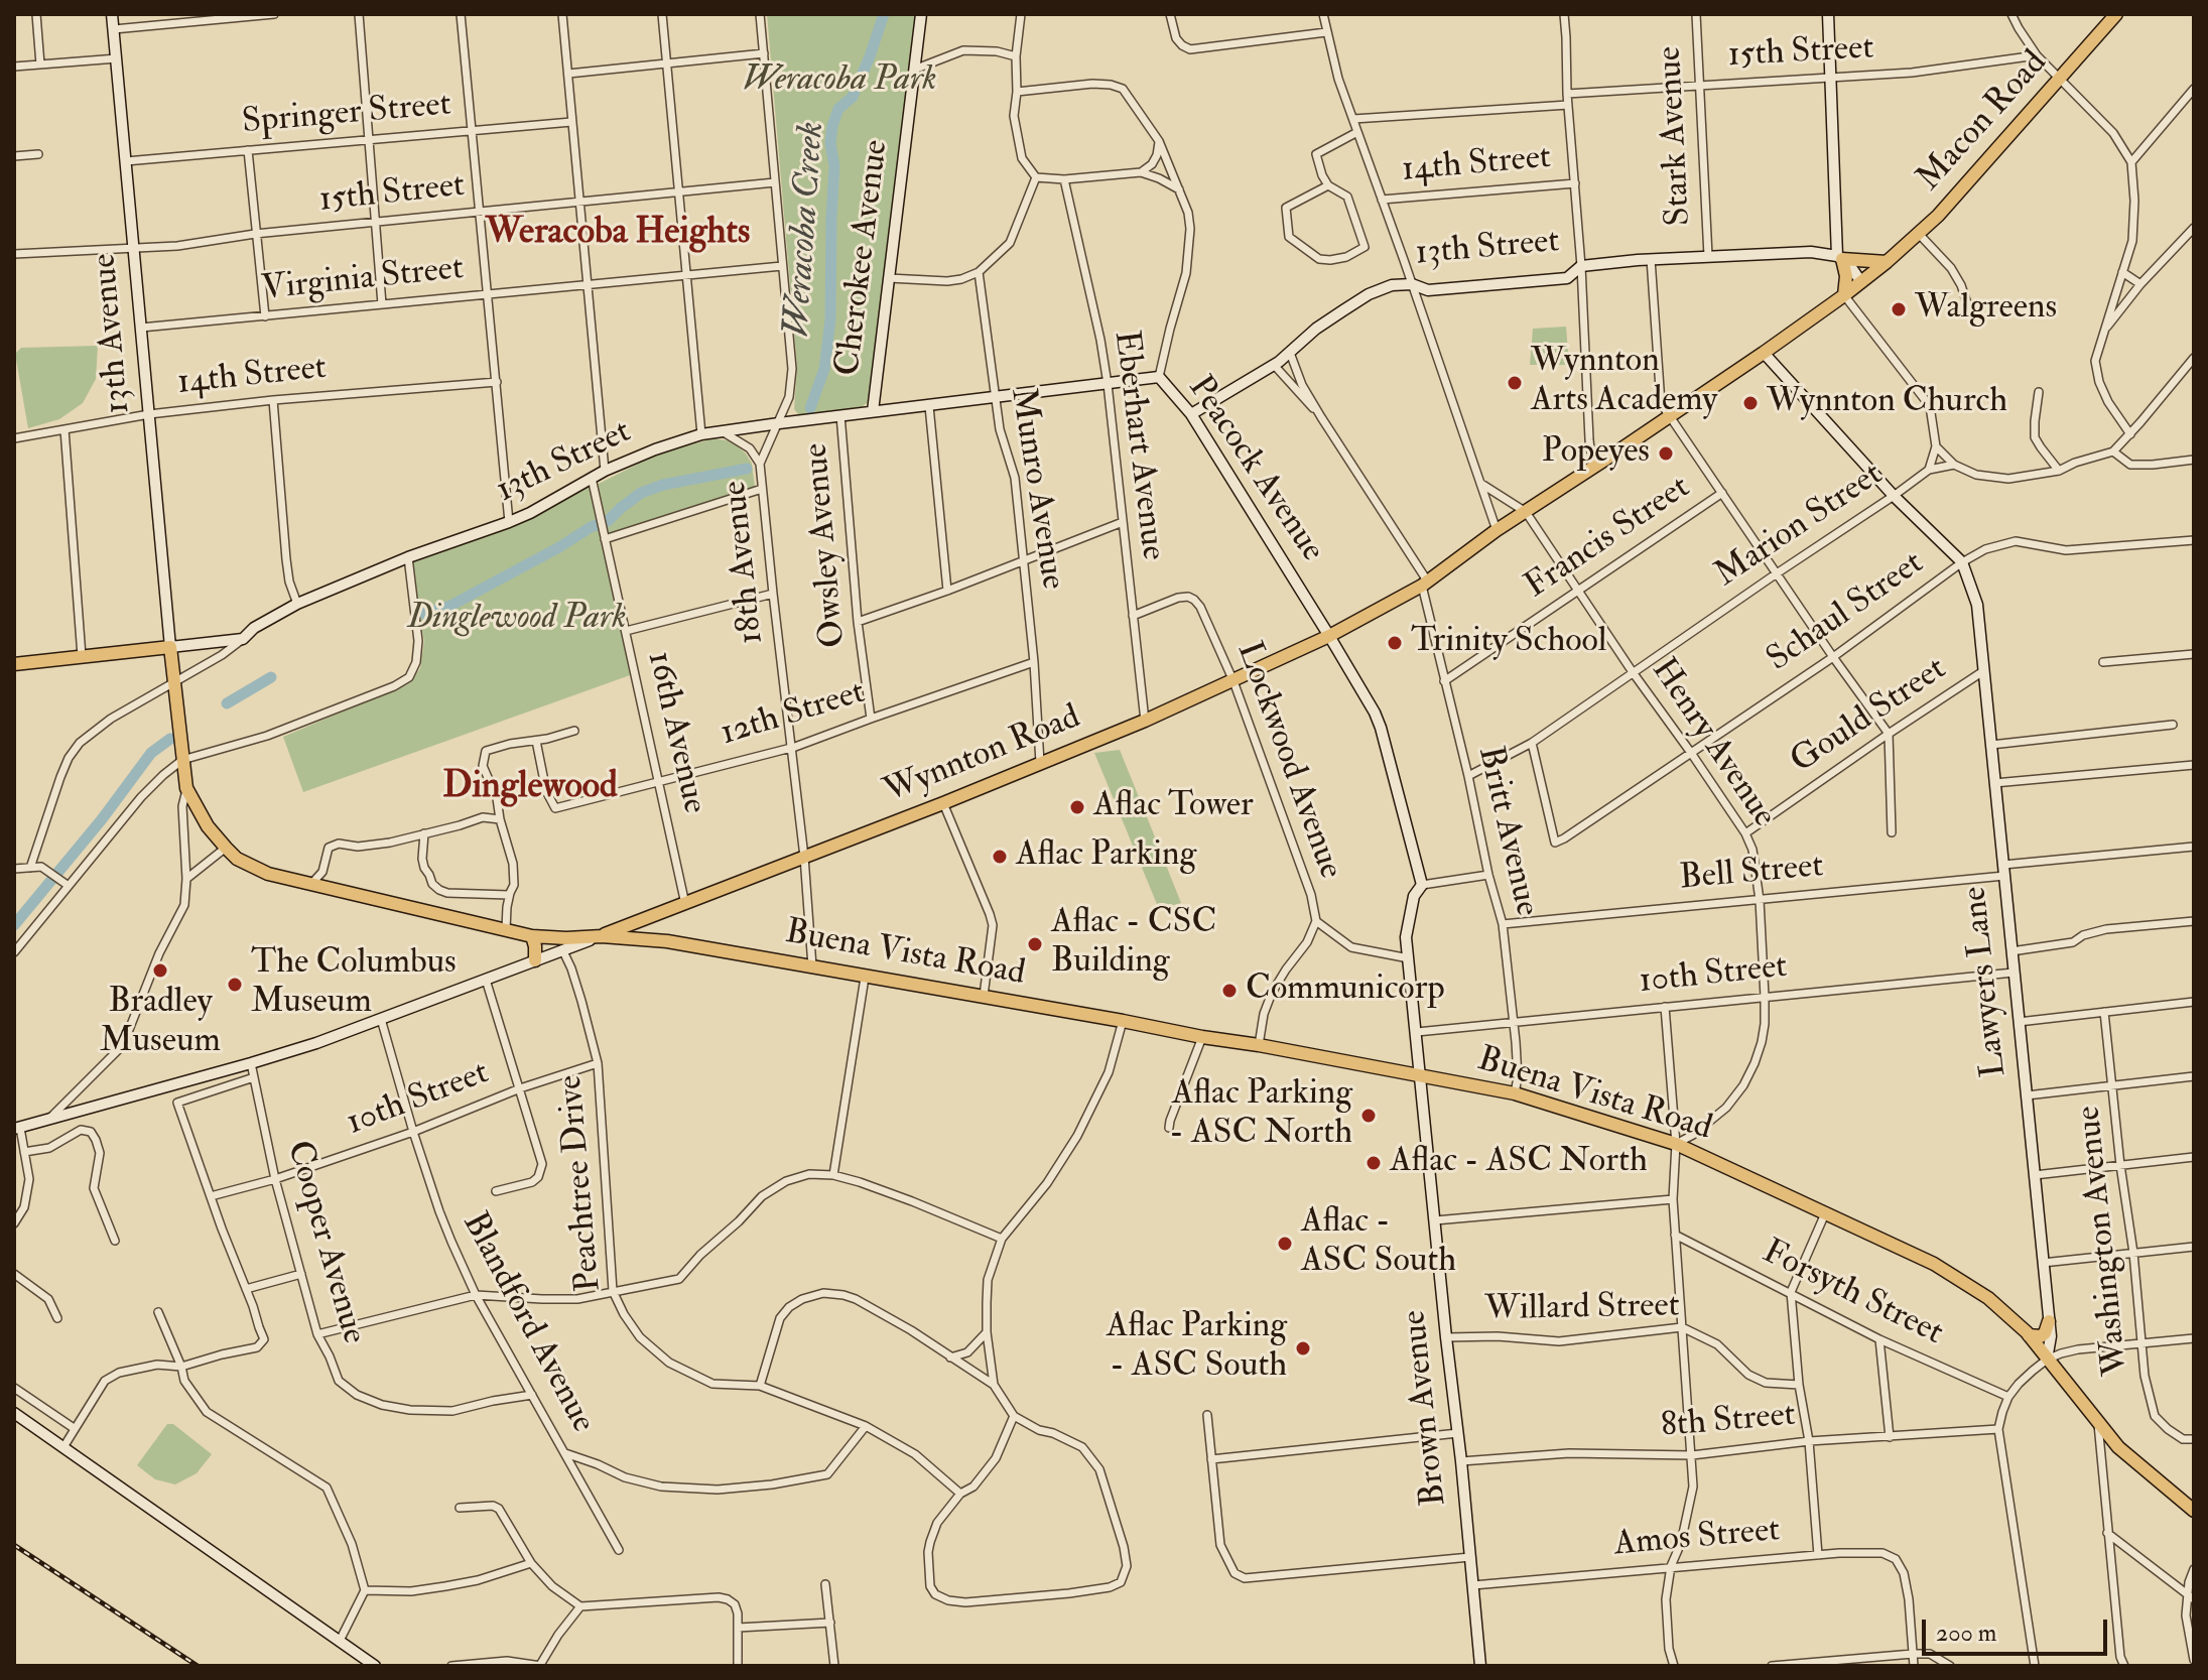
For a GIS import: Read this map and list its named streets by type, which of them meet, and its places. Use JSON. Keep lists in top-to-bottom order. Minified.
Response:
{"streets":{"main road":["Macon Road","13th Street","Wynnton Road","Buena Vista Road"],"street":["15th Street","Springer Street","Stark Avenue","14th Street","Cherokee Avenue","Virginia Street","13th Avenue","Eberhart Avenue","Peacock Avenue","Munro Avenue","Marion Street","Francis Street","Owsley Avenue","18th Avenue","Schaul Street","12th Street","Gould Street","16th Avenue","Henry Avenue","Lockwood Avenue","Britt Avenue","Bell Street","10th Street","Lawyers Lane","Peachtree Drive","Washington Avenue","Cooper Avenue","Forsyth Street","Willard Street","Blandford Avenue","Brown Avenue","8th Street","Amos Street"]},"crossings":[["15th Street","Stark Avenue"],["15th Street","13th Avenue"],["15th Street","18th Avenue"],["Springer Street","13th Avenue"],["Macon Road","Wynnton Road"],["Stark Avenue","13th Street"],["Stark Avenue","Marion Street"],["Stark Avenue","Francis Street"],["Stark Avenue","Schaul Street"],["Stark Avenue","Gould Street"],["Stark Avenue","Wynnton Road"],["14th Street","13th Avenue"],["13th Street","Cherokee Avenue"],["13th Street","13th Avenue"],["13th Street","Eberhart Avenue"],["13th Street","Peacock Avenue"],["13th Street","Munro Avenue"],["13th Street","Owsley Avenue"],["13th Street","18th Avenue"],["13th Street","16th Avenue"],["13th Street","Buena Vista Road"],["Virginia Street","13th Avenue"],["Virginia Street","18th Avenue"],["13th Avenue","Buena Vista Road"],["Eberhart Avenue","Peacock Avenue"],["Eberhart Avenue","Wynnton Road"],["Eberhart Avenue","Lockwood Avenue"],["Peacock Avenue","Wynnton Road"],["Munro Avenue","12th Street"],["Munro Avenue","Wynnton Road"],["Marion Street","Schaul Street"],["Marion Street","Henry Avenue"],["Marion Street","Britt Avenue"],["Marion Street","Lawyers Lane"],["Francis Street","Henry Avenue"],["Francis Street","Britt Avenue"],["Owsley Avenue","12th Street"],["18th Avenue","12th Street"],["18th Avenue","Wynnton Road"],["18th Avenue","Buena Vista Road"],["Schaul Street","Henry Avenue"],["Schaul Street","Lawyers Lane"],["12th Street","16th Avenue"],["Gould Street","Henry Avenue"],["Gould Street","Lawyers Lane"],["16th Avenue","Wynnton Road"],["Henry Avenue","Wynnton Road"],["Henry Avenue","Bell Street"],["Henry Avenue","Buena Vista Road"],["Henry Avenue","10th Street"],["Wynnton Road","Lockwood Avenue"],["Wynnton Road","Britt Avenue"],["Wynnton Road","Buena Vista Road"],["Wynnton Road","Lawyers Lane"],["Wynnton Road","Peachtree Drive"],["Wynnton Road","Cooper Avenue"],["Wynnton Road","Blandford Avenue"],["Lockwood Avenue","Buena Vista Road"],["Britt Avenue","Bell Street"],["Britt Avenue","Buena Vista Road"],["Britt Avenue","10th Street"],["Bell Street","Lawyers Lane"],["Buena Vista Road","Lawyers Lane"],["Buena Vista Road","Brown Avenue"],["10th Street","Lawyers Lane"],["10th Street","Peachtree Drive"],["10th Street","Cooper Avenue"],["10th Street","Blandford Avenue"],["10th Street","Brown Avenue"],["Cooper Avenue","Blandford Avenue"],["Willard Street","Brown Avenue"],["Brown Avenue","8th Street"],["Brown Avenue","Amos Street"]],"districts":["Weracoba Heights","Dinglewood"],"water":["Weracoba Creek"],"parks":["Weracoba Park","Dinglewood Park"],"places":["Walgreens","Wynnton Arts Academy","Wynnton Church","Popeyes","Trinity School","Aflac Tower","Aflac Parking","Aflac - CSC Building","Bradley Museum","The Columbus Museum","Communicorp","Aflac Parking - ASC North","Aflac - ASC North","Aflac - ASC South","Aflac Parking - ASC South"],"scale_bar":"200 m"}
